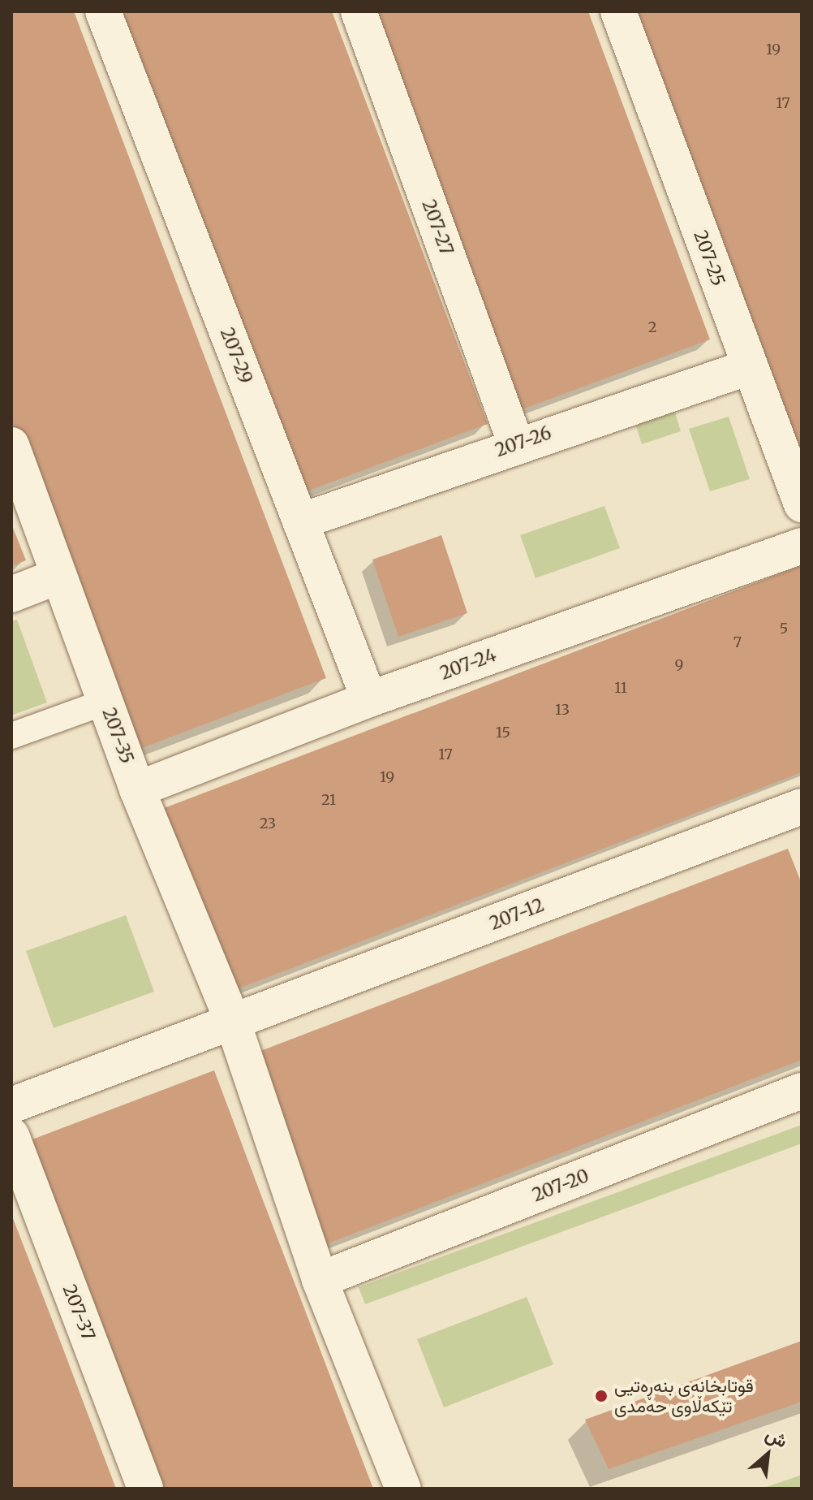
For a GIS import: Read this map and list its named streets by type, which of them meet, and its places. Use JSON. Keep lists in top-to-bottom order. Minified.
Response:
{"streets":{"street":["207-27","207-25","207-29","207-26","207-24","207-35","207-12","207-20","207-37"]},"crossings":[["207-27","207-26"],["207-25","207-26"],["207-29","207-26"],["207-29","207-24"],["207-24","207-35"],["207-35","207-12"],["207-35","207-20"]],"places":["قوتابخانەی بنەڕەتیی تێکەڵاوی حەمدی"],"house_numbers":["19","17","2","5","7","9","11","13","15","17","19","21","23"],"north":"top right"}
